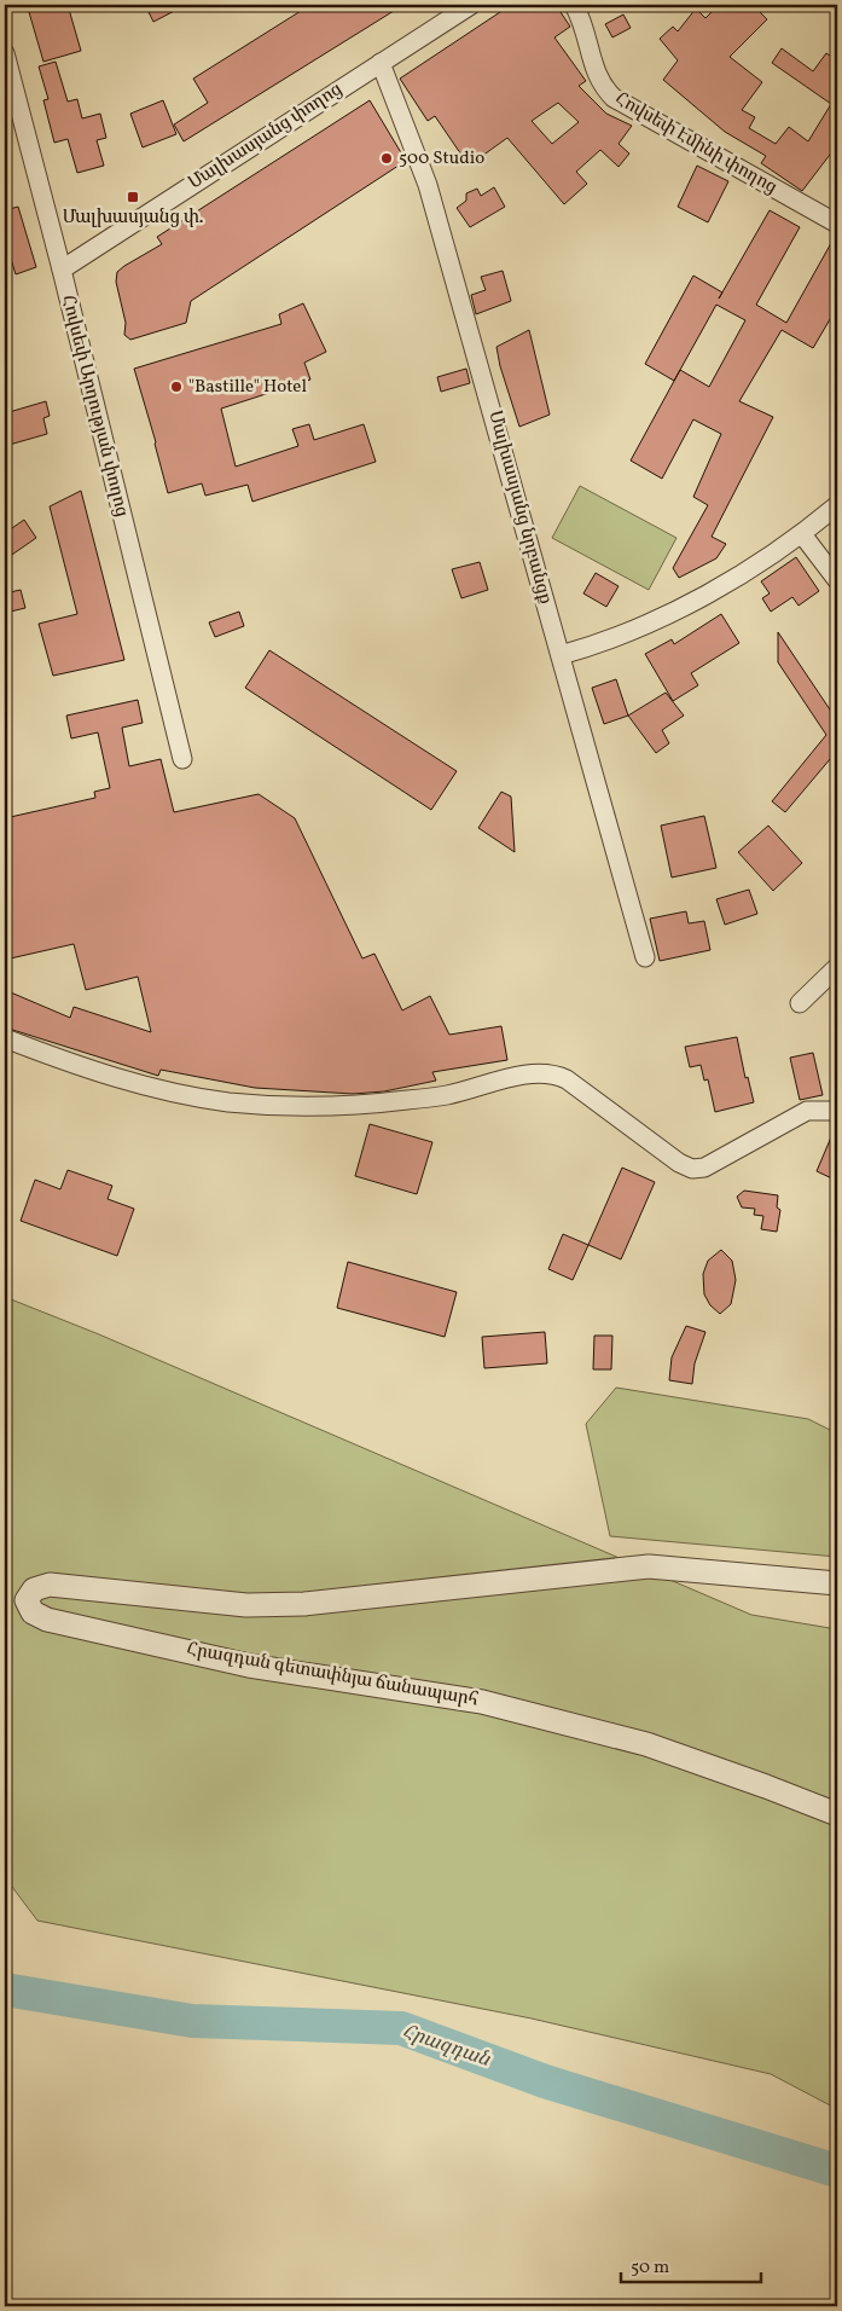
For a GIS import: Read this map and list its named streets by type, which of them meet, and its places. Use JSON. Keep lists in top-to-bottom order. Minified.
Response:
{"streets":{"street":["Մալխասյանց փողոց","Հովսեփ Էմինի փողոց","Հովսեփ Արղության փողոց","Մալխասյանց նրբանցք","Հրազդան գետափնյա ճանապարհ"]},"crossings":[["Մալխասյանց փողոց","Հովսեփ Արղության փողոց"],["Մալխասյանց փողոց","Մալխասյանց նրբանցք"]],"water":["Հրազդան"],"places":{"other":["500 Studio","\"Bastille\" Hotel"],"transit":["Մալխասյանց փ․"]},"scale_bar":"50 m"}
